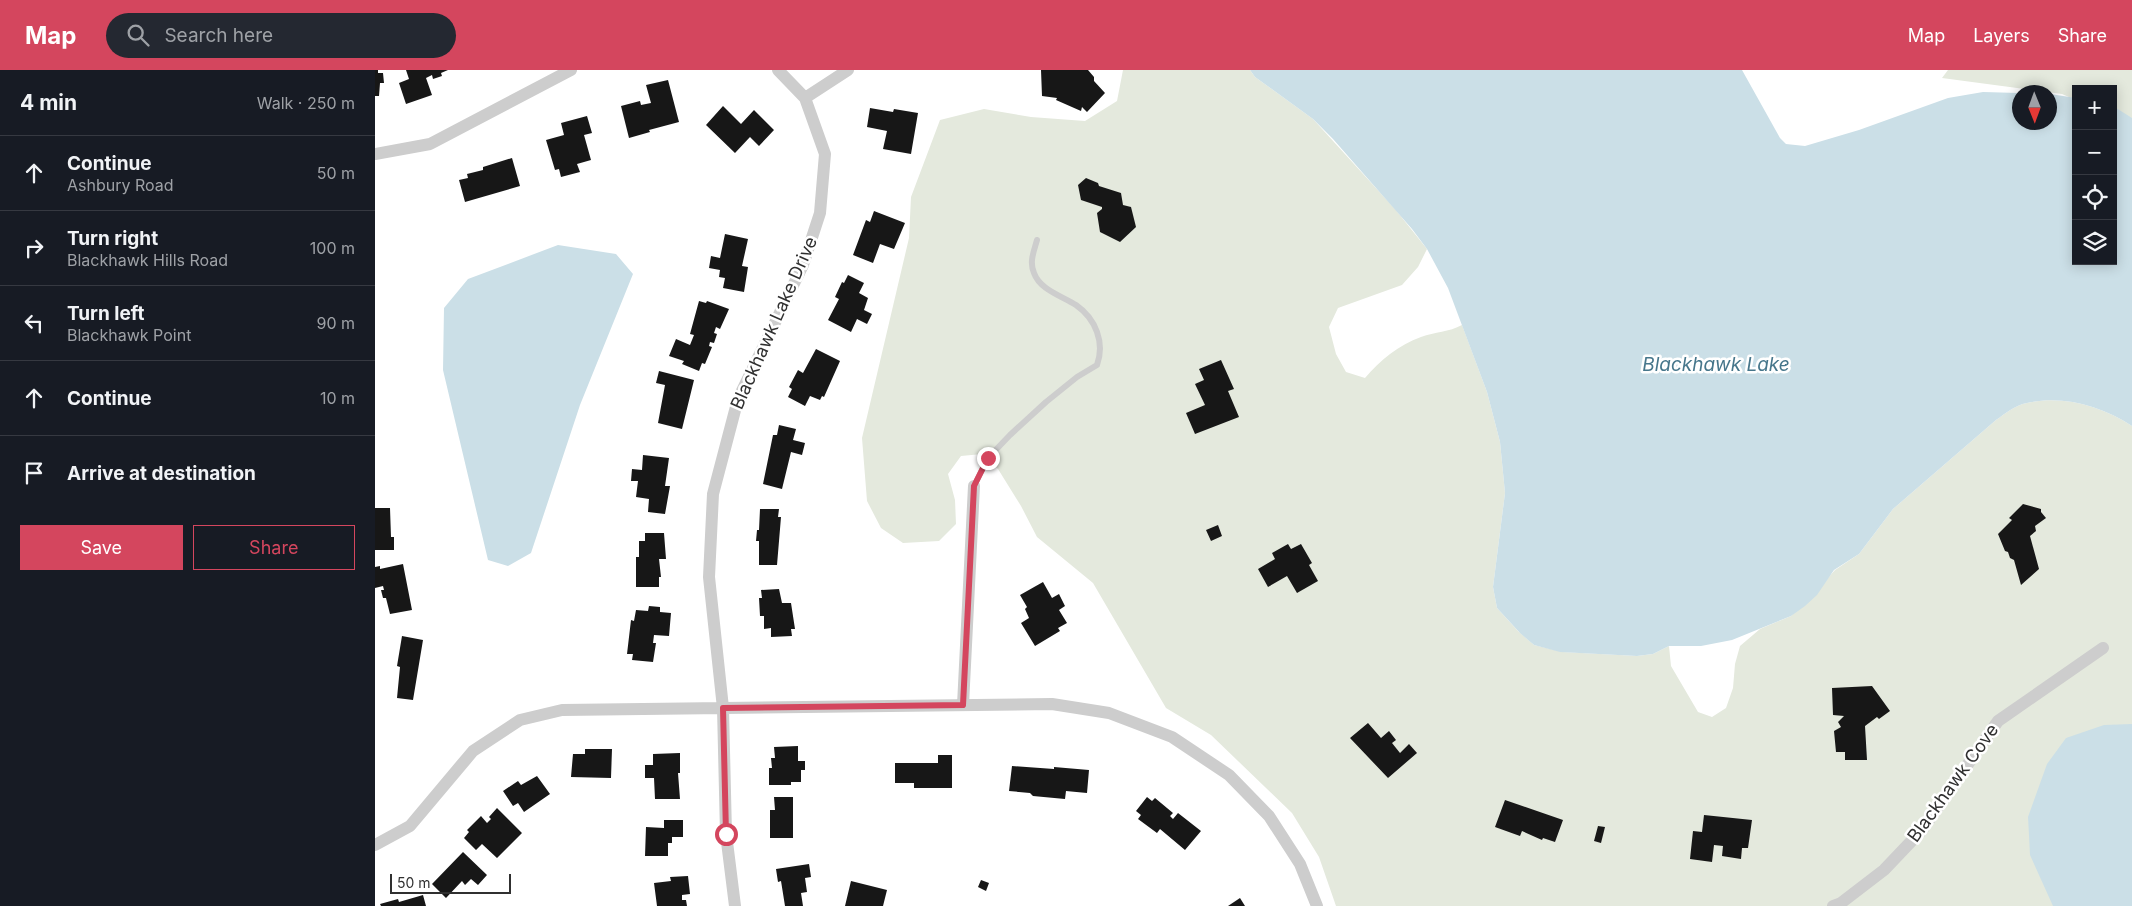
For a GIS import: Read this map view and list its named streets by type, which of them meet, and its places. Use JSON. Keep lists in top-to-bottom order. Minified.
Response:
{"streets":{"street":["Blackhawk Lake Drive","Blackhawk Cove"]},"water":["Blackhawk Lake"],"scale_bar":"50 m","north":"bottom","page":{"header":"Map","search":"Search here","nav":["Map","Layers","Share"],"heading":["4 min","Walk · 250 m"],"map_buttons":["+","−"],"list":[["Continue","Ashbury Road","50 m"],["Turn right","Blackhawk Hills Road","100 m"],["Turn left","Blackhawk Point","90 m"],["Continue","10 m"],"Arrive at destination"],"buttons":["Save","Share"],"scale":"50 m"}}
